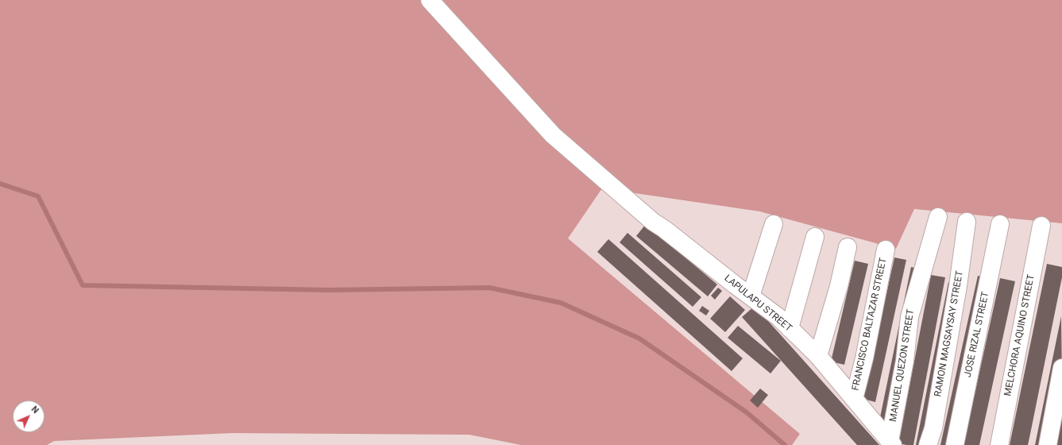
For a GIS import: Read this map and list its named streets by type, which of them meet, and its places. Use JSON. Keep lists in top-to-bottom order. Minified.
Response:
{"streets":{"street":["LAPULAPU STREET","FRANCISCO BALTAZAR STREET","RAMON MAGSAYSAY STREET","JOSE RIZAL STREET","MELCHORA AQUINO STREET","MANUEL QUEZON STREET"]},"crossings":[["LAPULAPU STREET","FRANCISCO BALTAZAR STREET"],["LAPULAPU STREET","MANUEL QUEZON STREET"]],"north":"top right"}
